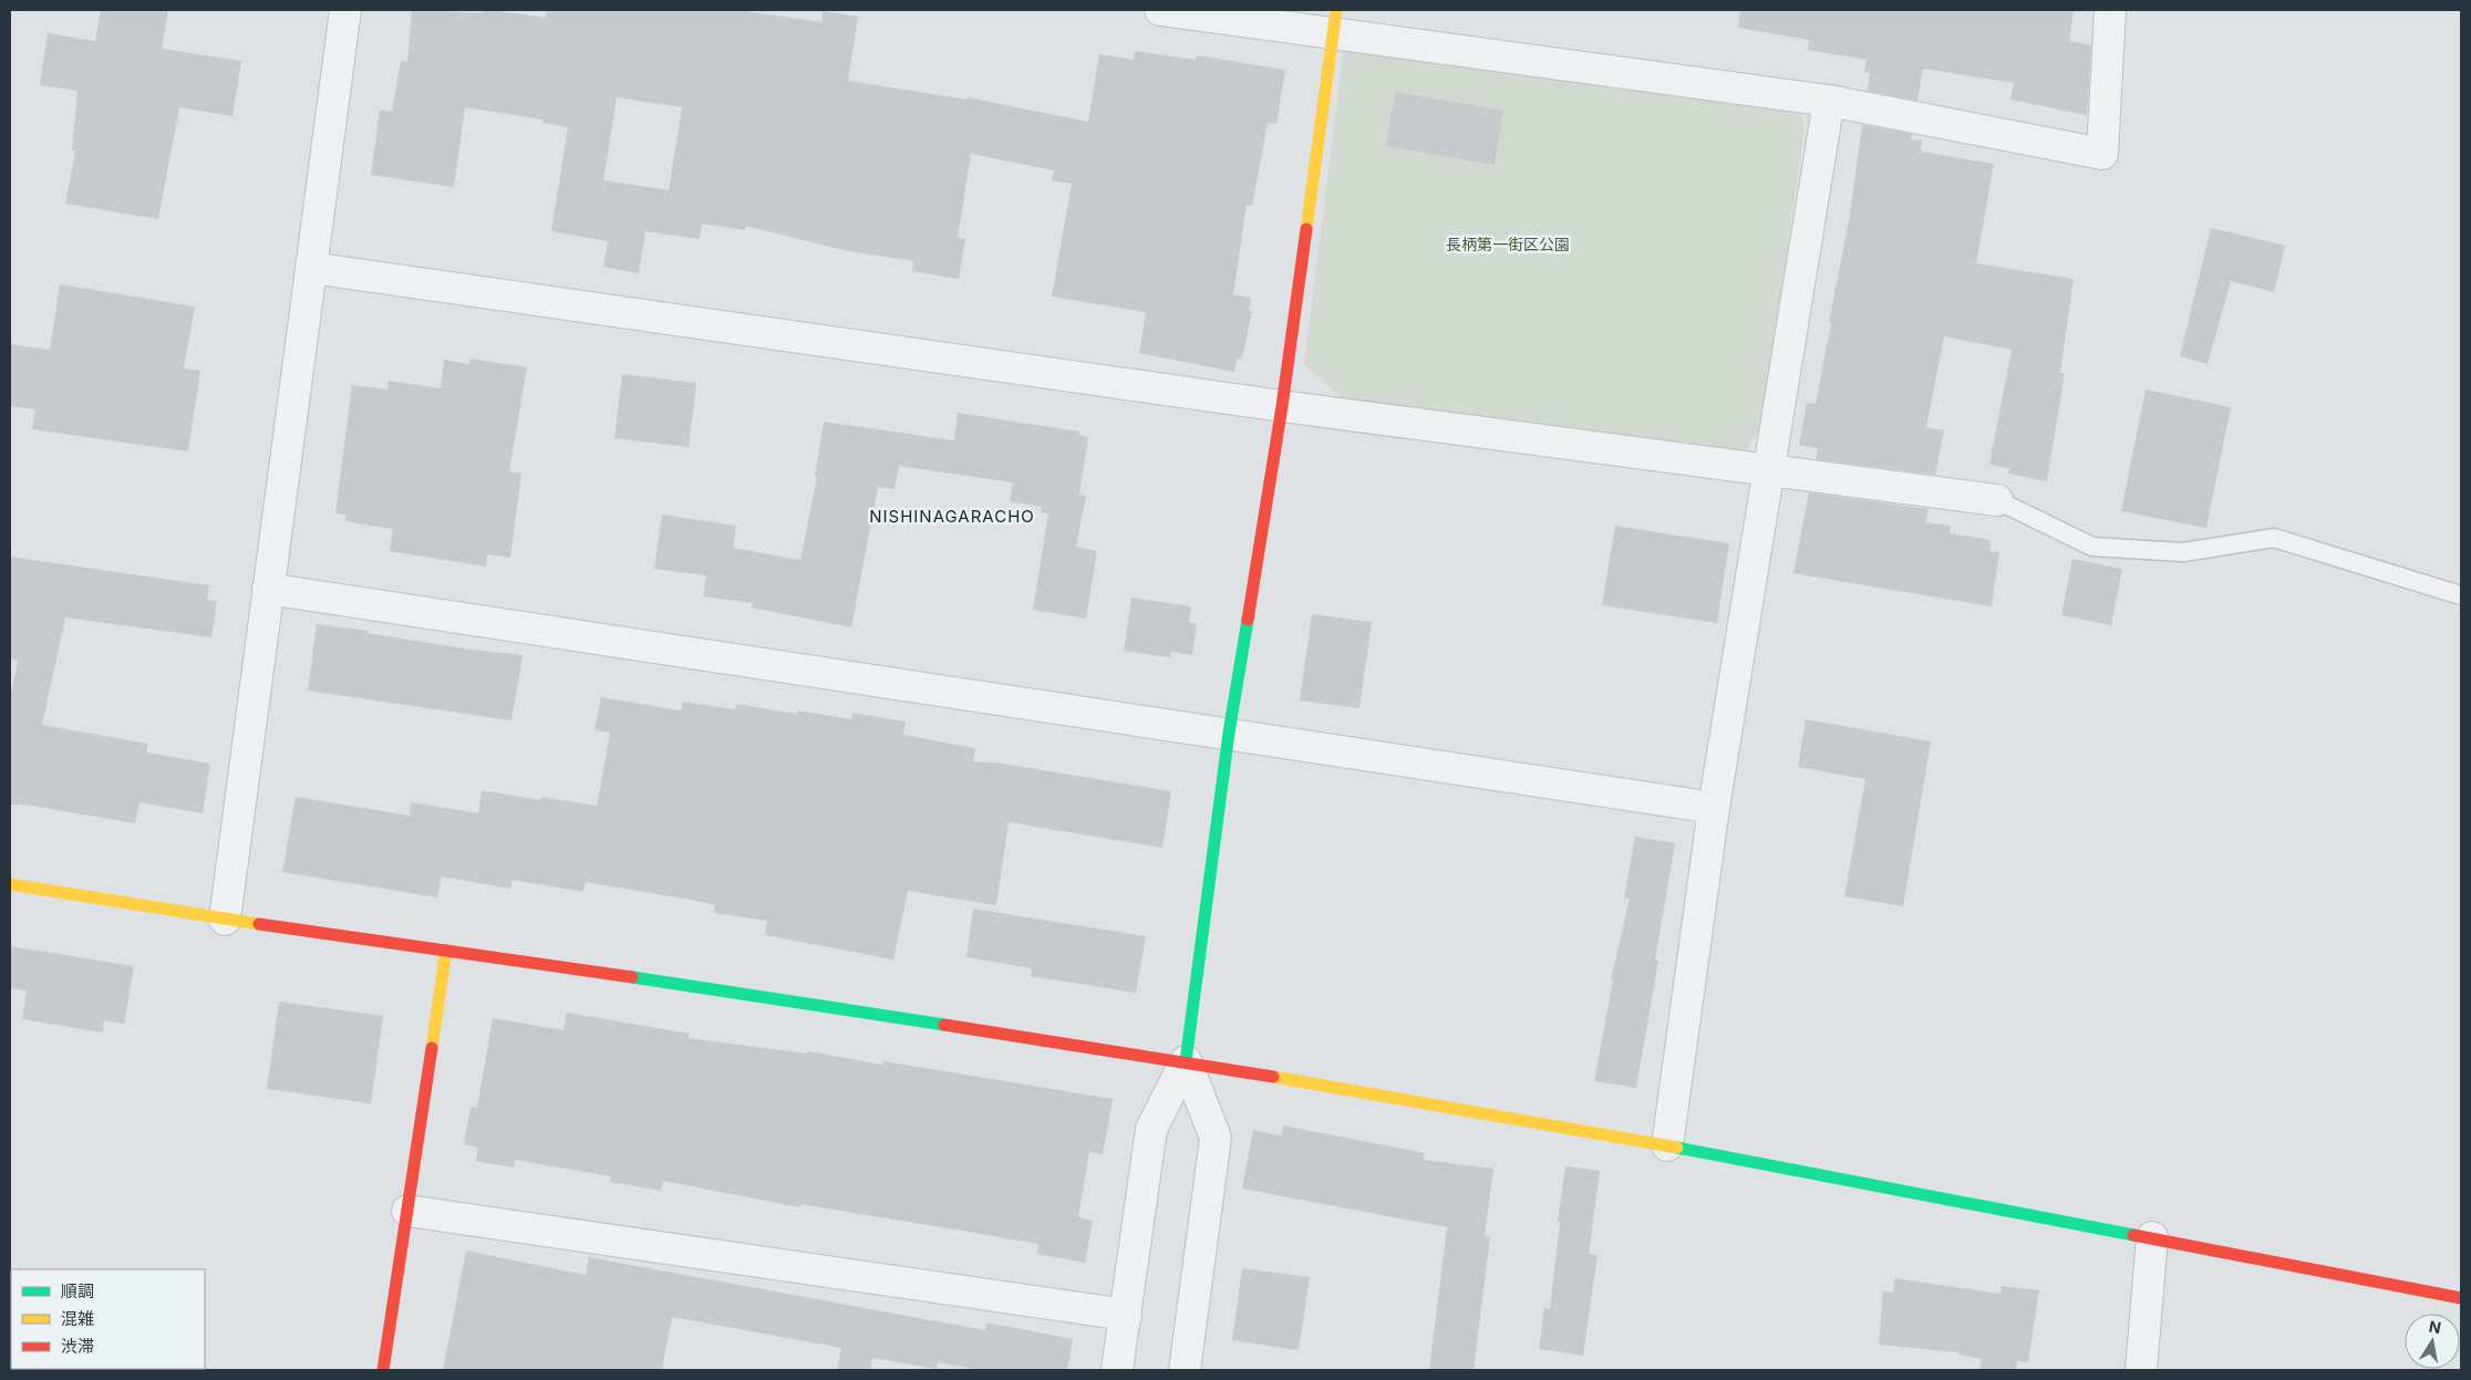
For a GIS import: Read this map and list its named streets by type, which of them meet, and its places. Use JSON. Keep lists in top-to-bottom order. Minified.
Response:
{"districts":["NISHINAGARACHO"],"parks":["長柄第一街区公園"],"legend":["順調","混雑","渋滞"],"north":"top"}
